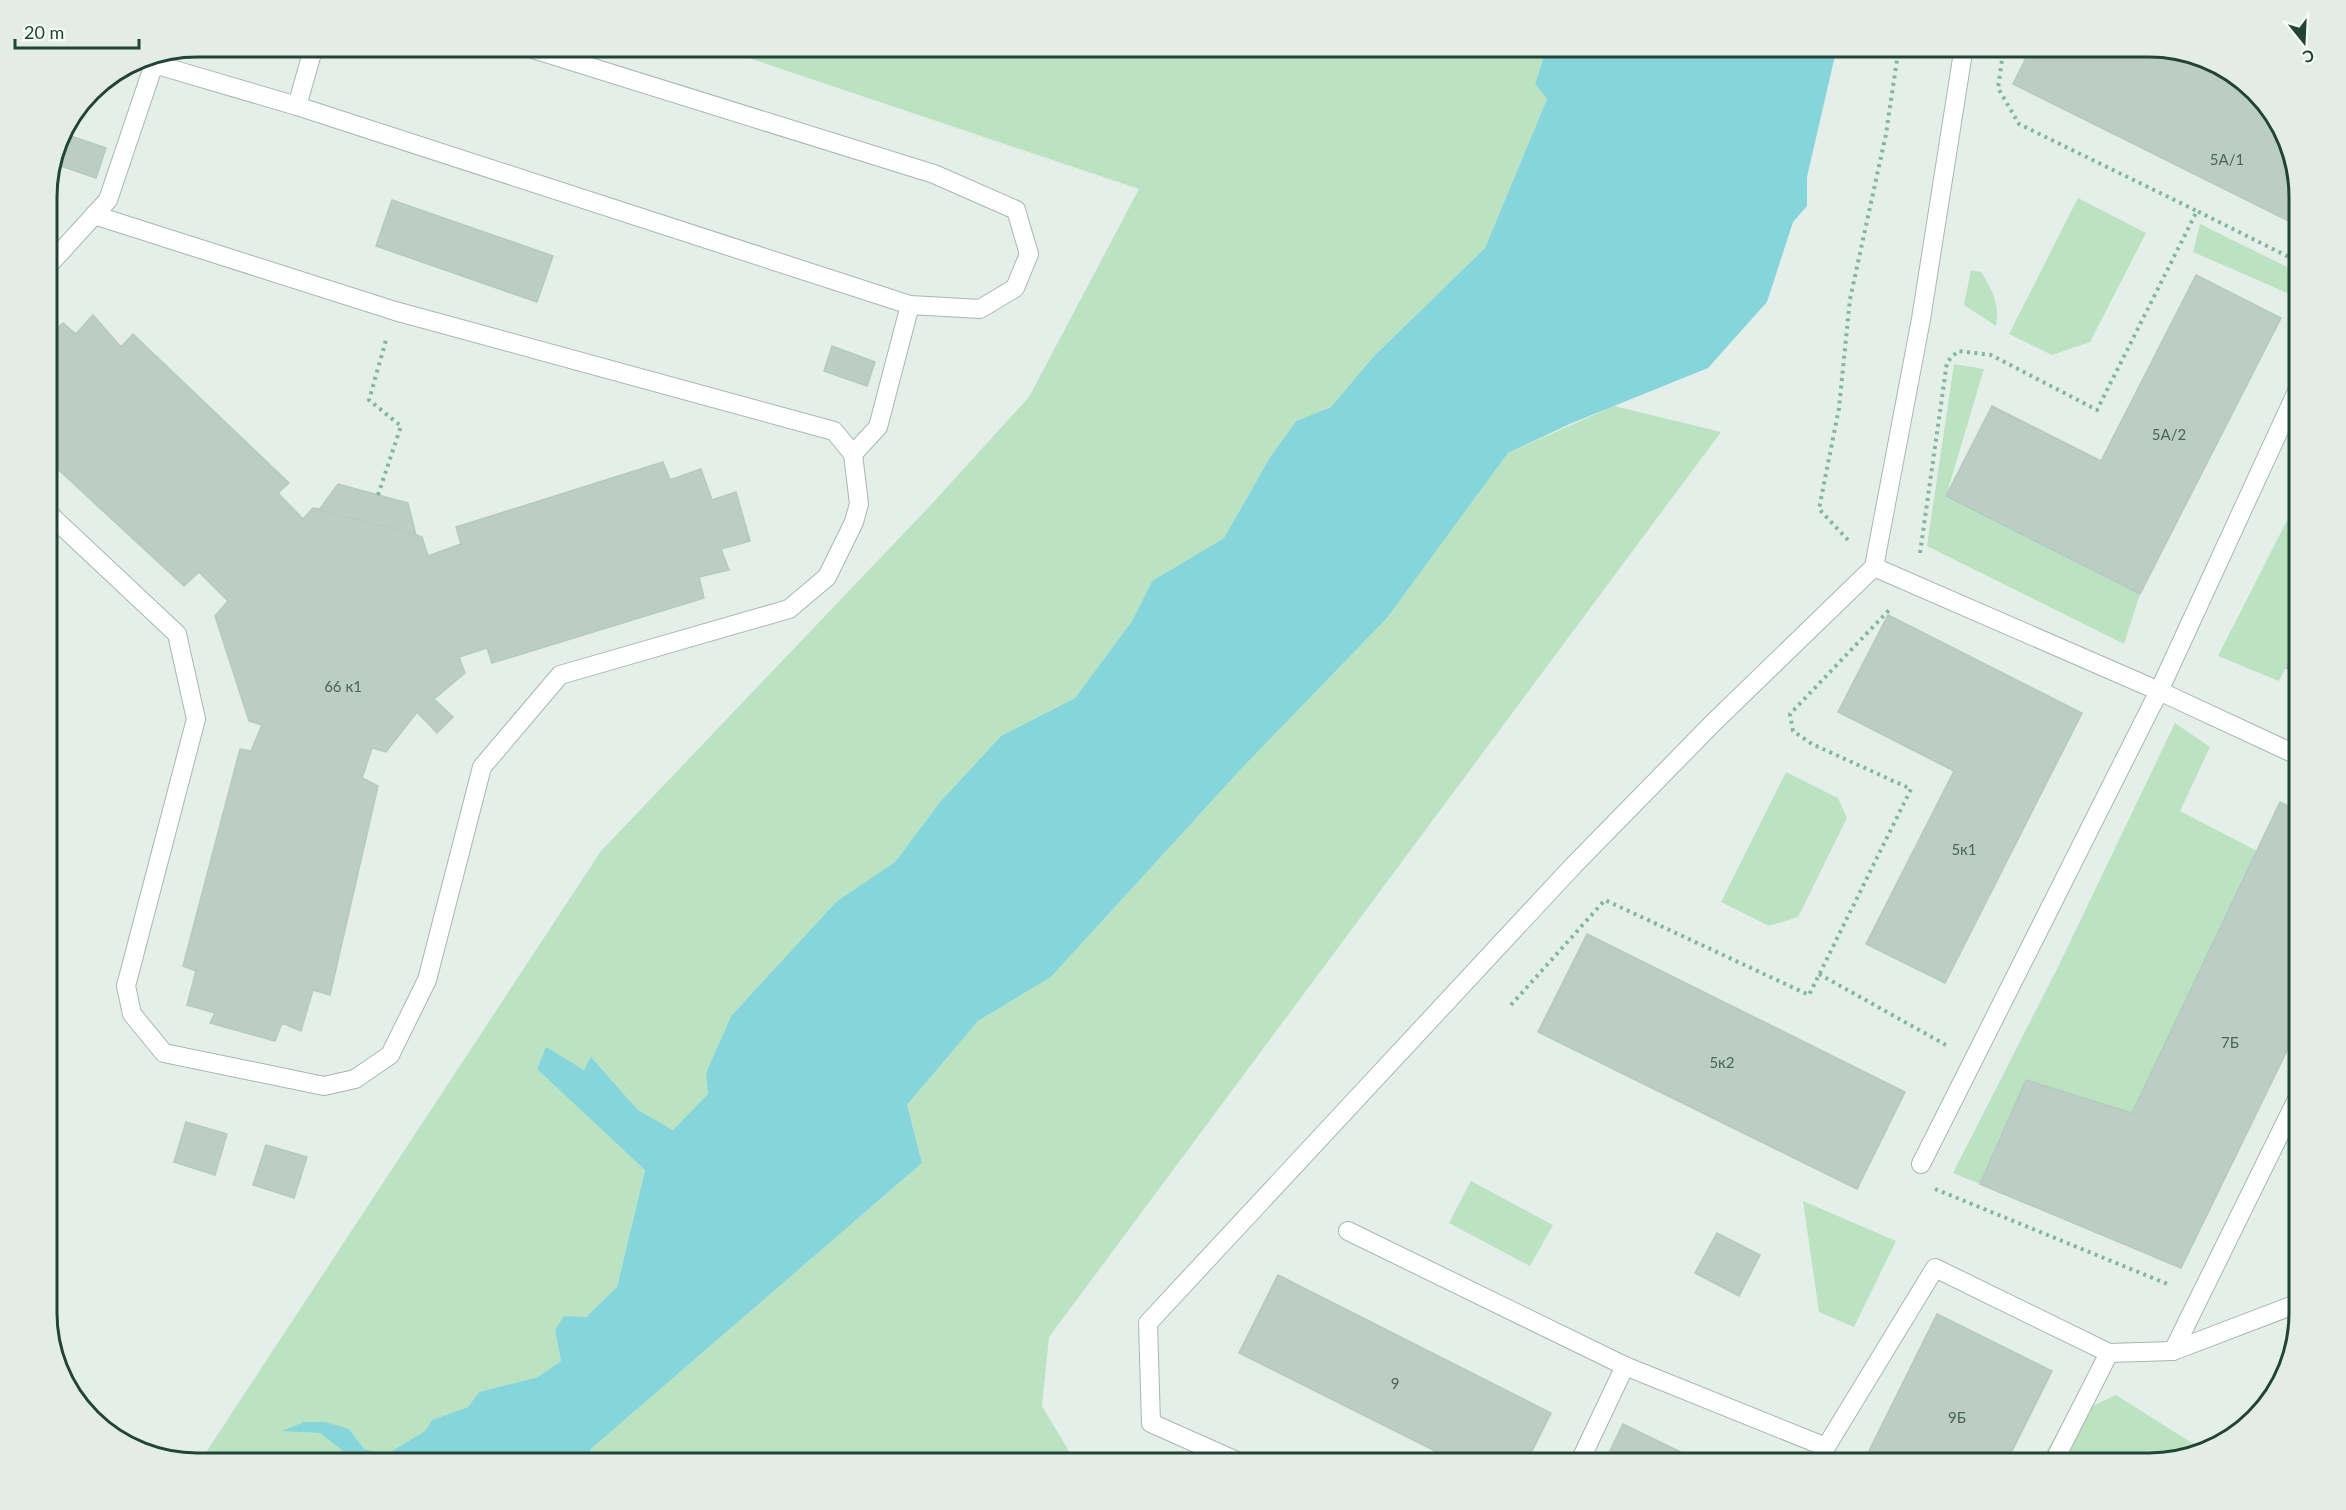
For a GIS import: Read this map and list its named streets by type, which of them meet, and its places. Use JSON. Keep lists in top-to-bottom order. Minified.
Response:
{"house_numbers":["5А/1","5А/2","66 к1","5к1","7Б","5к2","9","9Б"],"scale_bar":"20 m","north":"bottom"}
